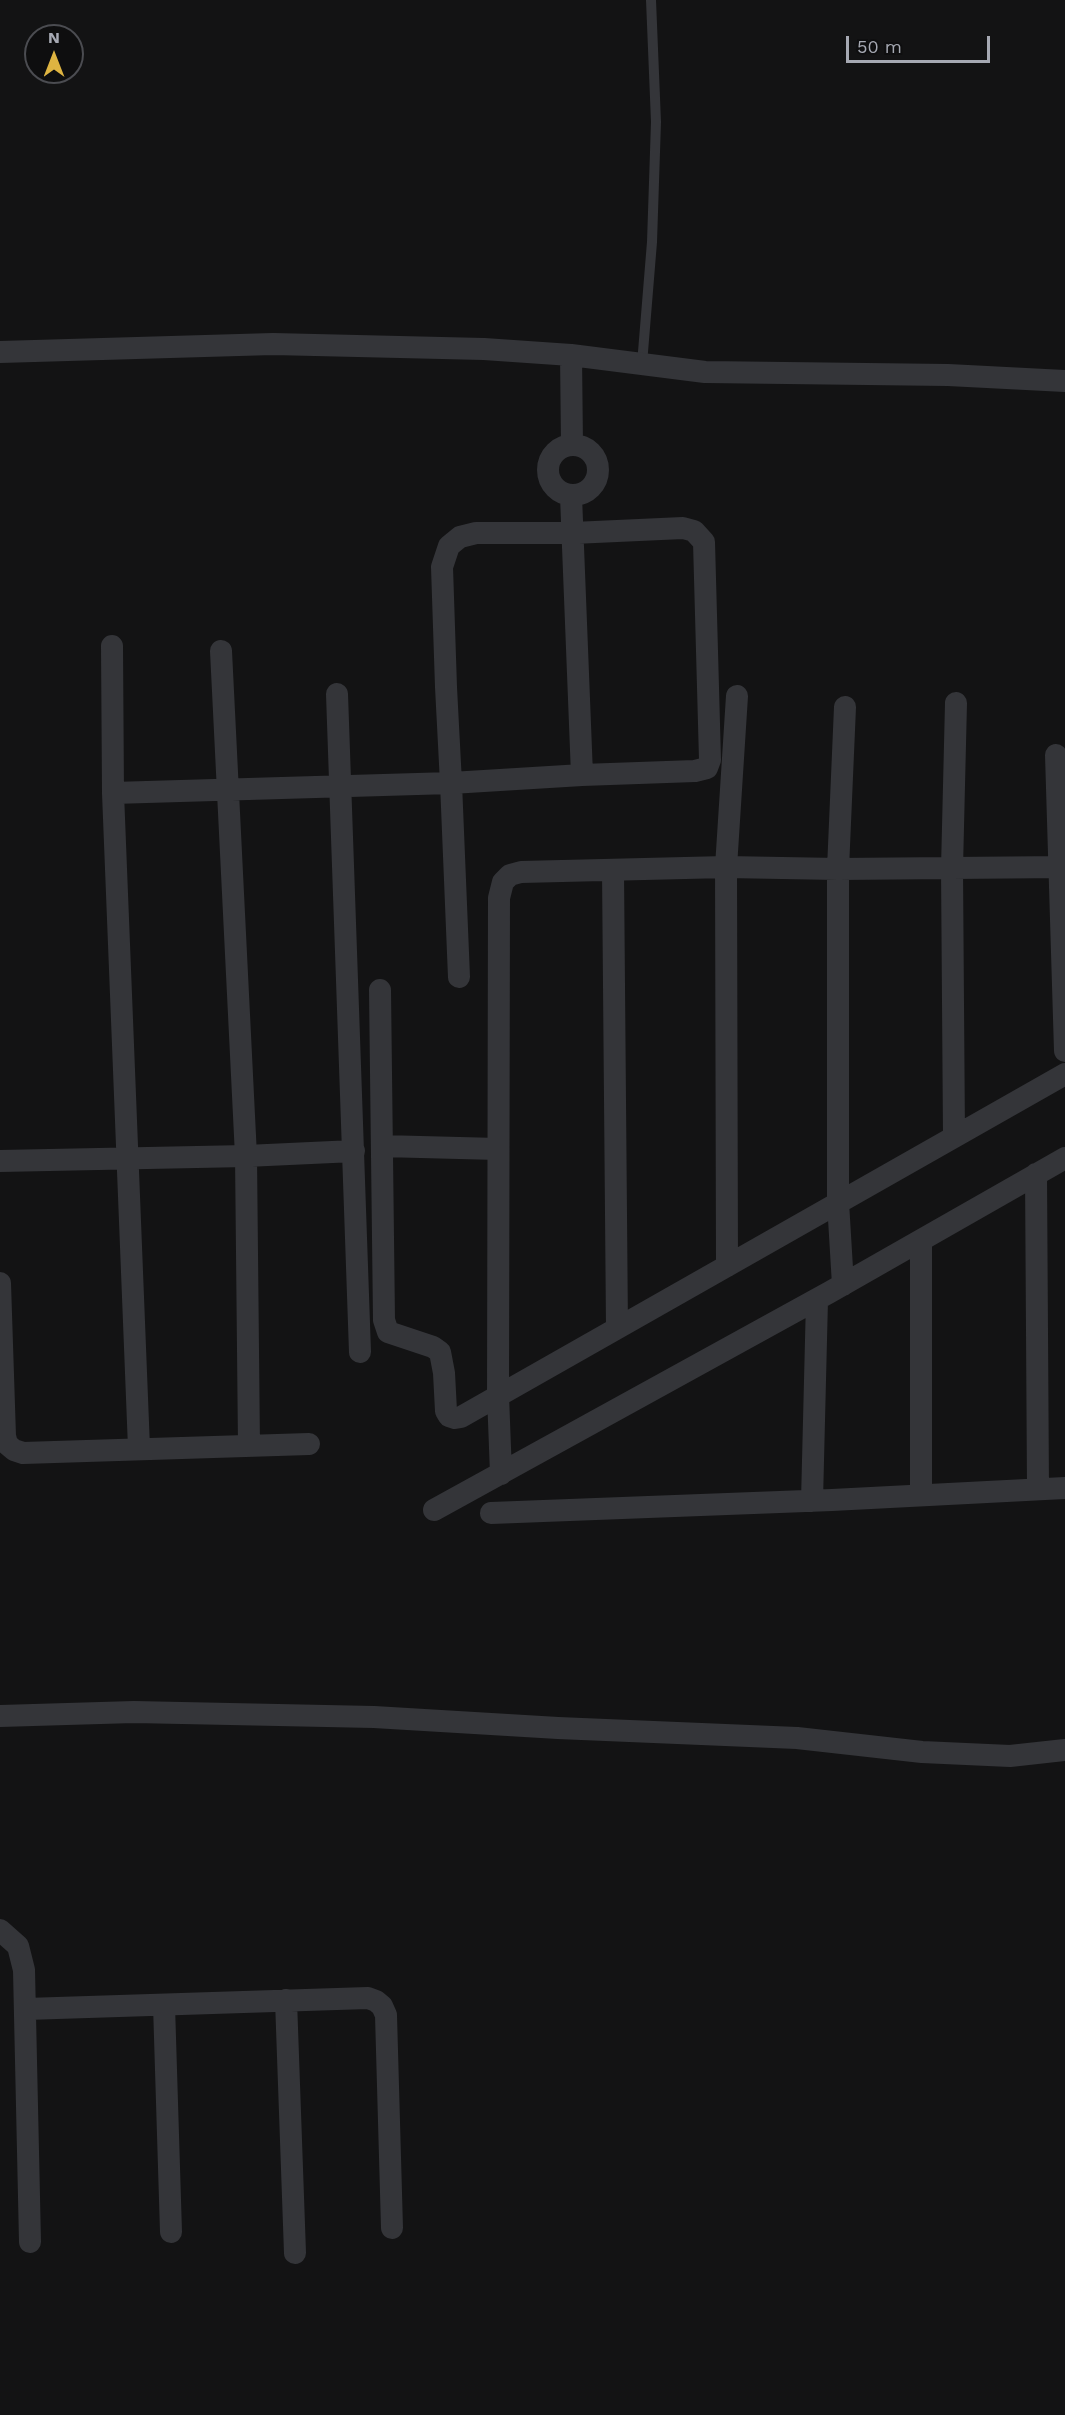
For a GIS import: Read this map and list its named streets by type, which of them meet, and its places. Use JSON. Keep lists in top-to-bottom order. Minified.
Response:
{"scale_bar":"50 m","north":"top"}
